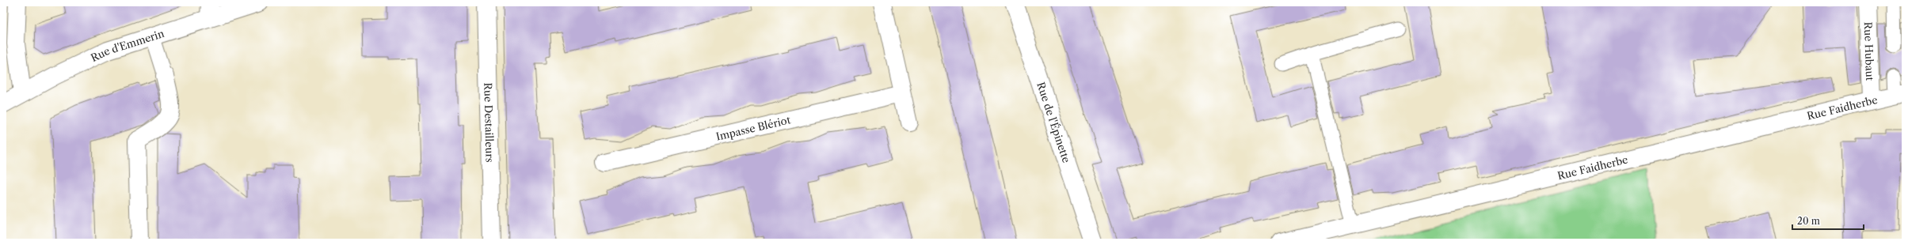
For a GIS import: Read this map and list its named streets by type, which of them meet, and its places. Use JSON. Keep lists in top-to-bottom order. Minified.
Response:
{"streets":{"street":["Rue d'Emmerin","Rue Hubaut","Rue Faidherbe","Rue Destailleurs","Rue de l'Épinette","Impasse Blériot"]},"crossings":[["Rue Hubaut","Rue Faidherbe"]],"scale_bar":"20 m"}
